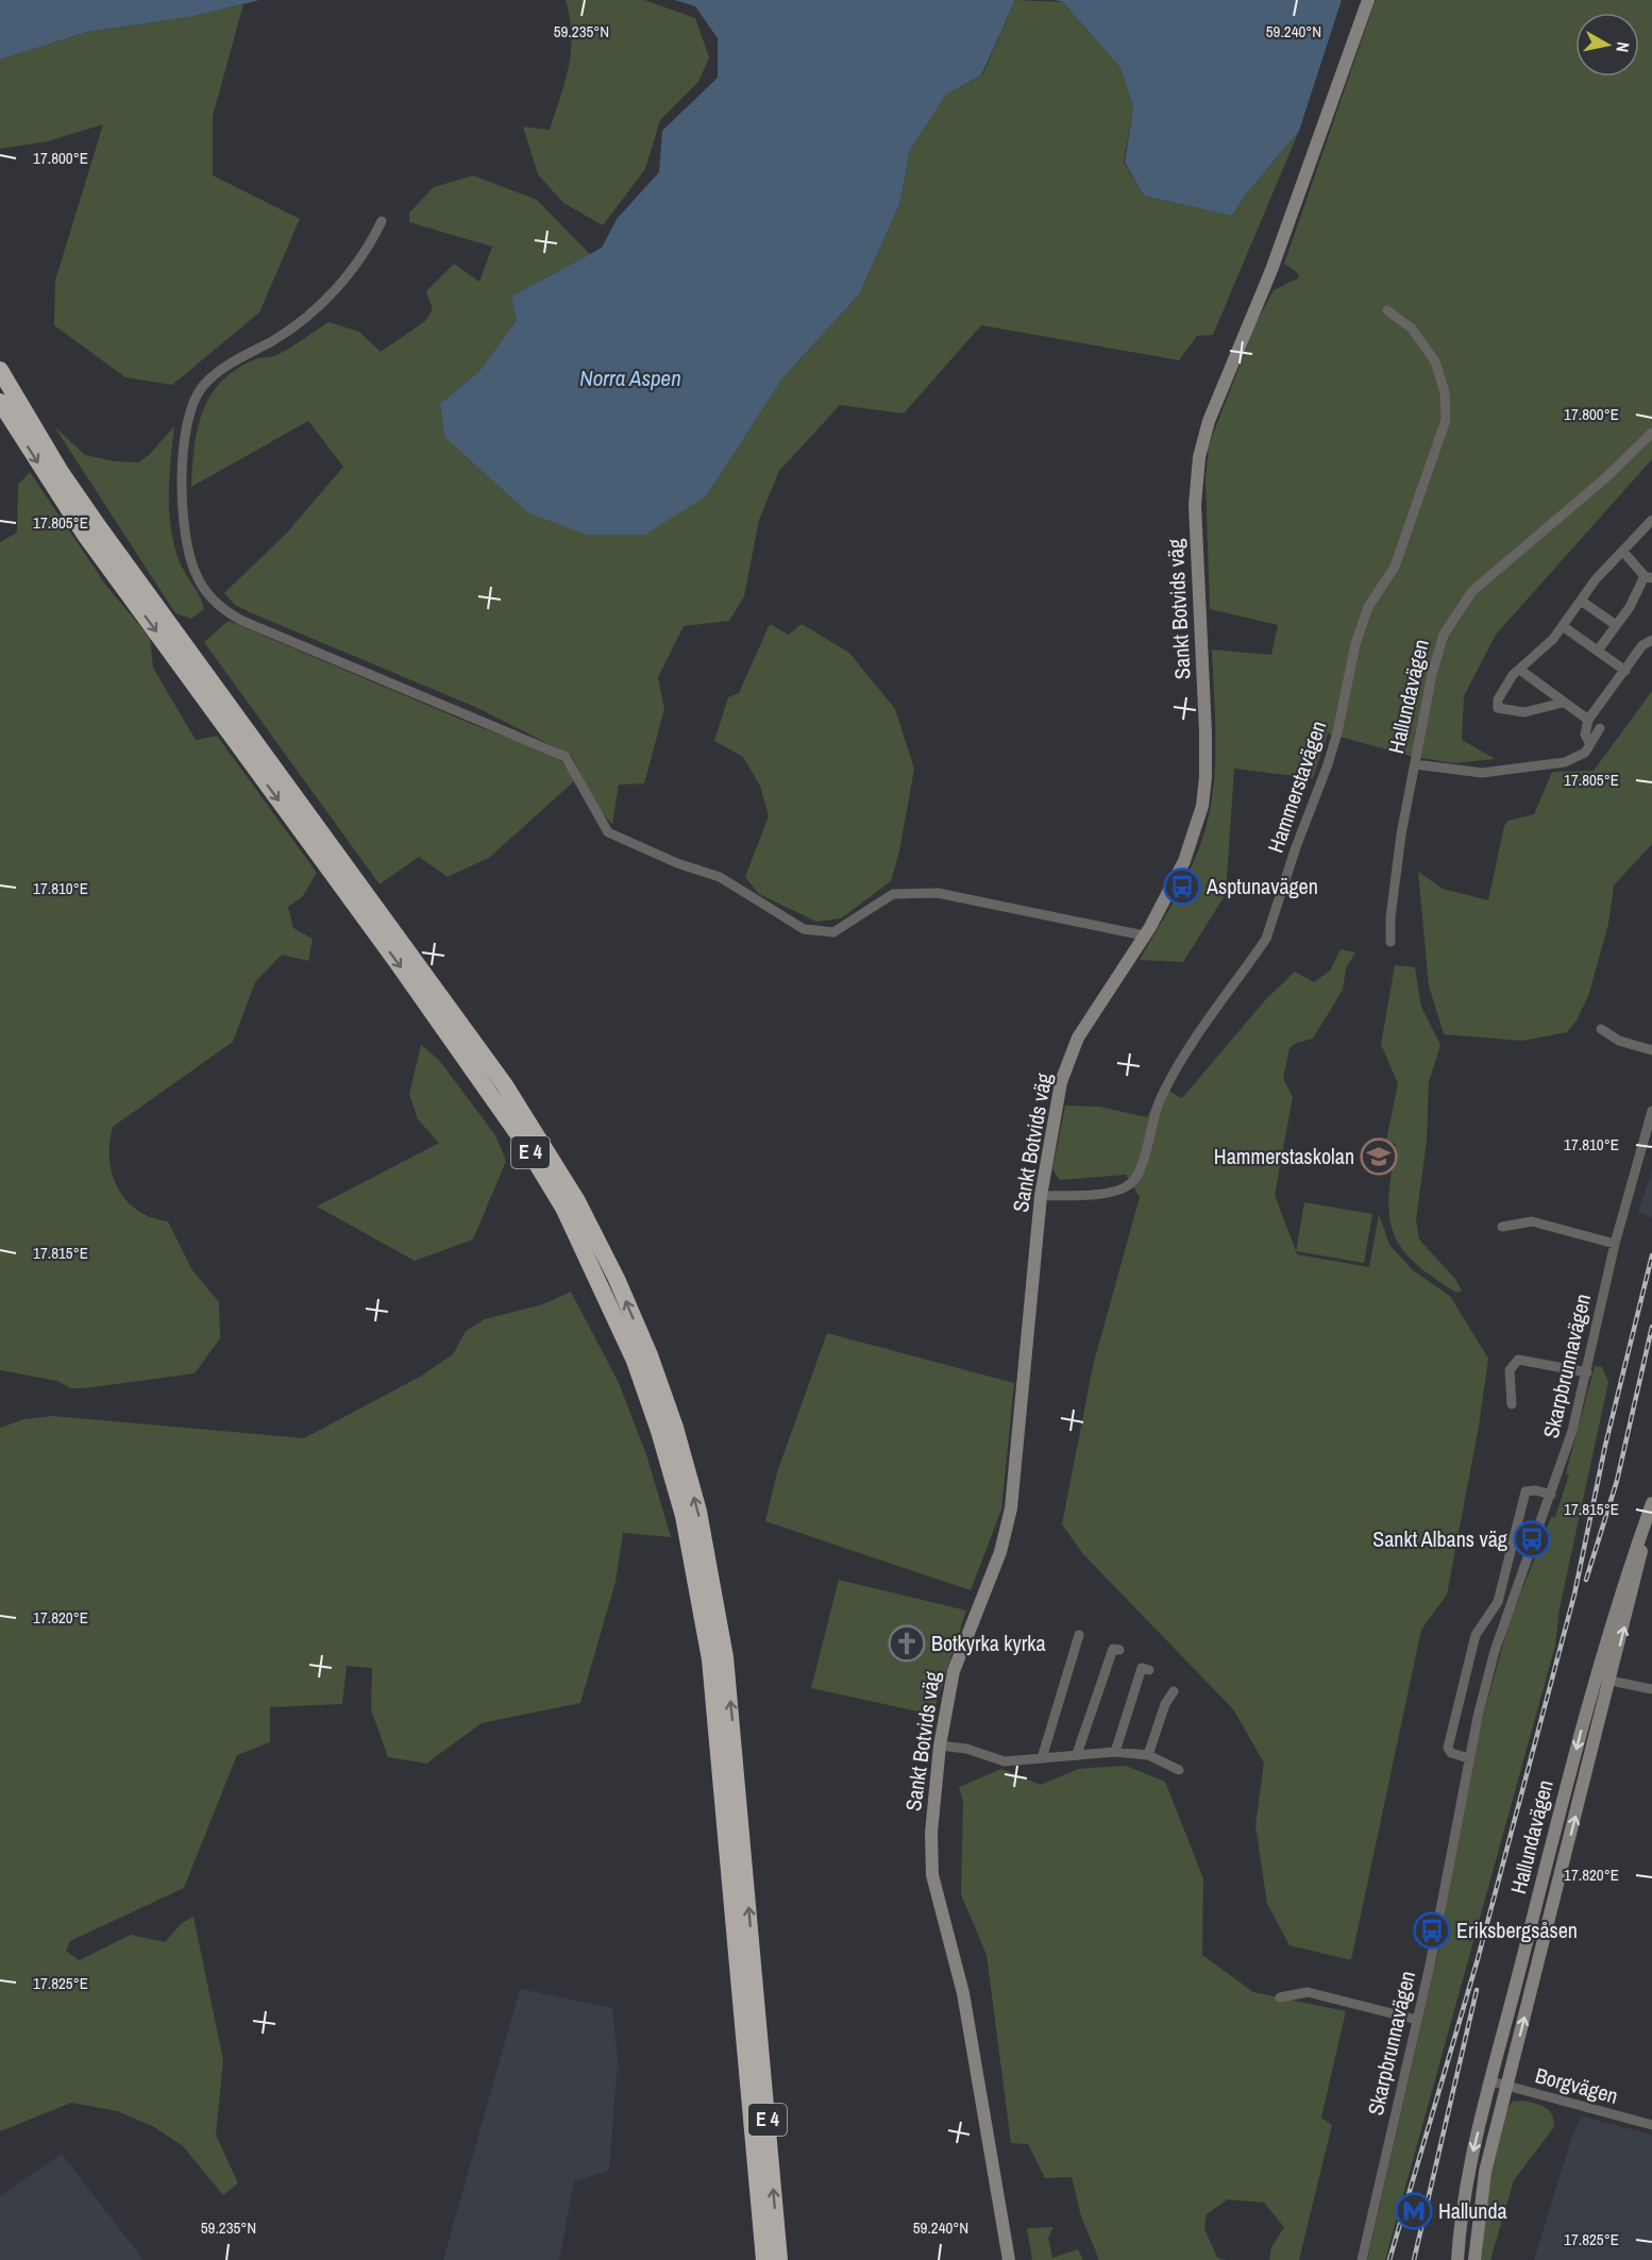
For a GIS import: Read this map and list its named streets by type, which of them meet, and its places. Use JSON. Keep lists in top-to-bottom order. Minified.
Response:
{"streets":{"highway":["E 4"],"main road":["Sankt Botvids väg","Hallundavägen"],"street":["Hammerstavägen","Skarpbrunnavägen","Borgvägen"]},"crossings":[["Sankt Botvids väg","Hammerstavägen"],["Hallundavägen","Borgvägen"]],"water":["Norra Aspen"],"places":{"bus stop":["Asptunavägen","Sankt Albans väg","Eriksbergsåsen"],"school or university":["Hammerstaskolan"],"church":["Botkyrka kyrka"],"metro station":["Hallunda"]},"north":"right","coordinates":["59.235°N","59.240°N","17.800°E","17.805°E","17.810°E","17.815°E","17.820°E","17.825°E"]}
